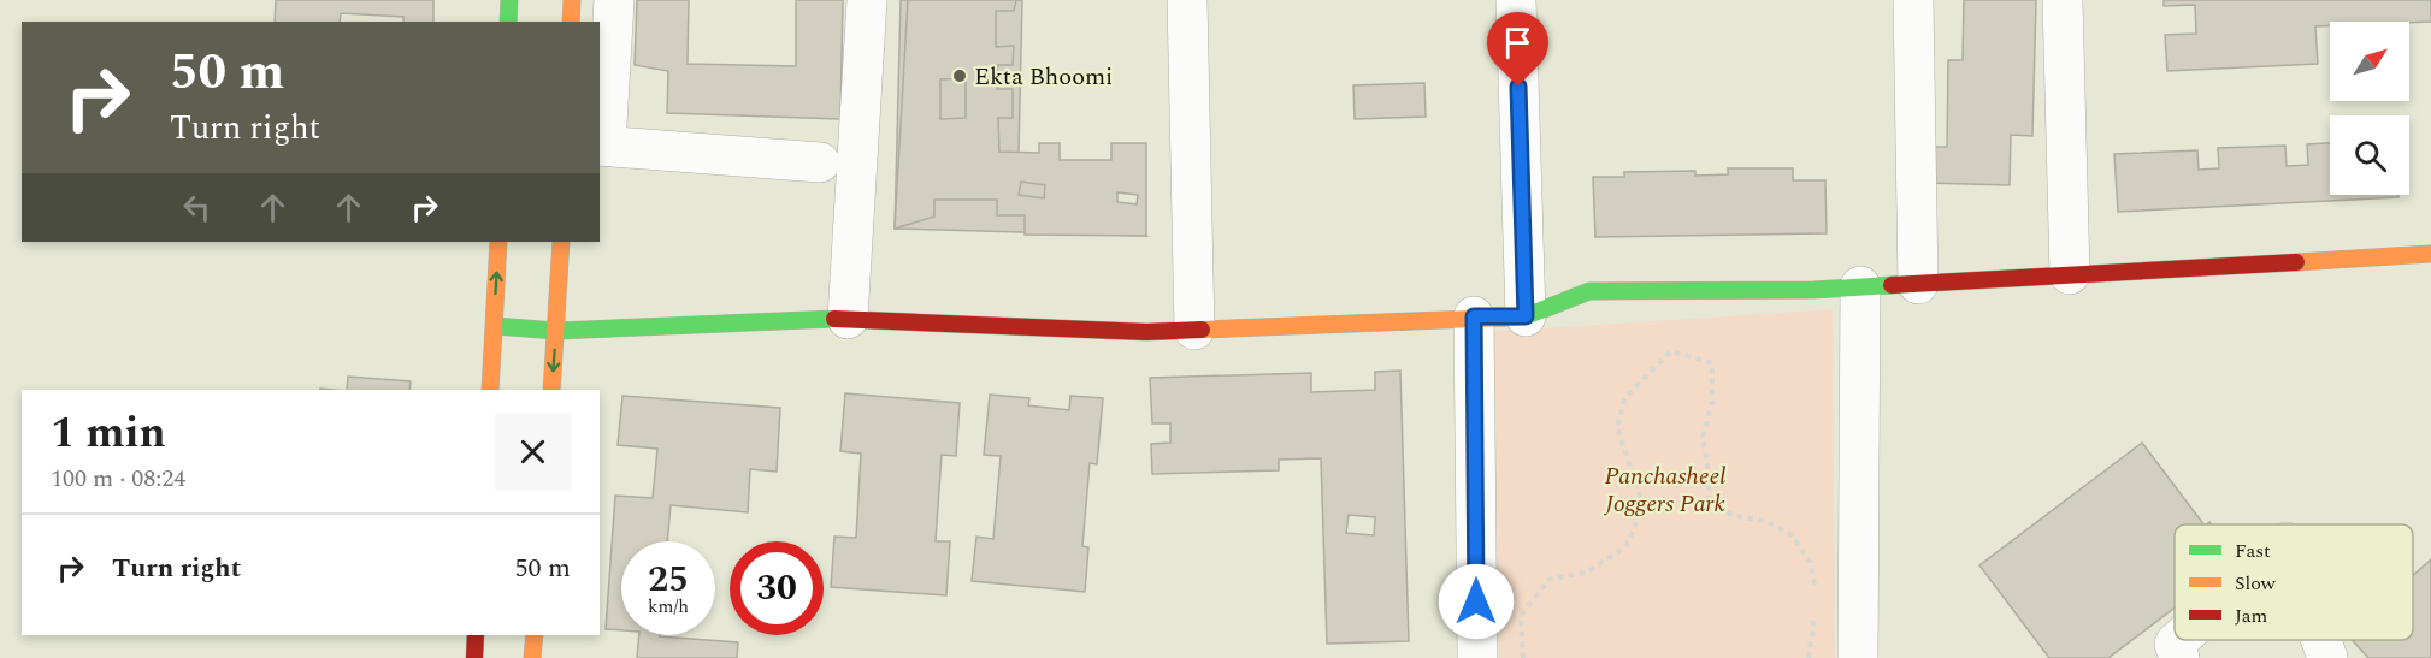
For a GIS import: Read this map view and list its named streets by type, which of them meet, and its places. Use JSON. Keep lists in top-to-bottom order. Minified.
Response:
{"parks":["Panchasheel Joggers Park"],"places":["Ekta Bhoomi"],"legend":["Fast","Slow","Jam"],"north":"top right","page":{"turn":["50 m","Turn right"],"heading":["1 min","100 m · 08:24"],"list":[{"name":"Turn right","value":"50 m"}],"speed":"25 km/h","limit":"30"}}
